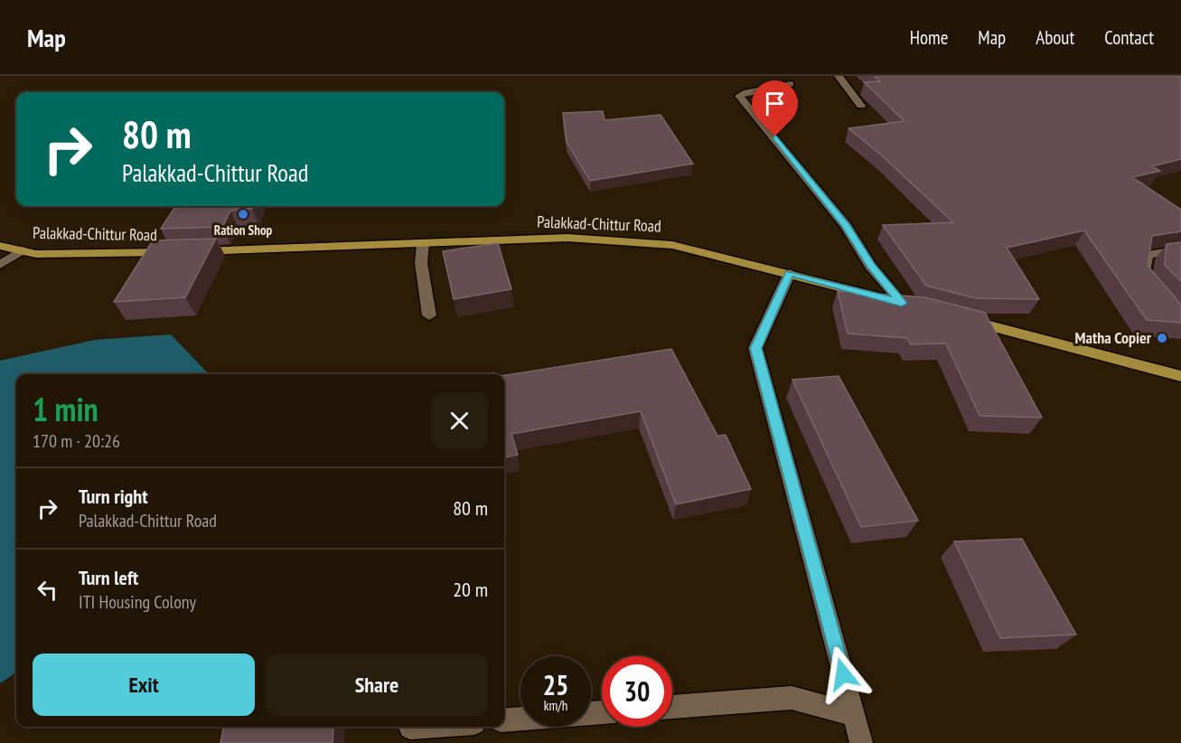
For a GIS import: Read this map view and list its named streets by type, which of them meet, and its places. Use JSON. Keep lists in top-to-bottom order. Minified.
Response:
{"streets":{"main road":["Palakkad-Chittur Road"]},"places":["Ration Shop","Matha Copier"],"page":{"header":"Map","nav":["Home","Map","About","Contact"],"turn":["80 m","Palakkad-Chittur Road"],"heading":["1 min","170 m · 20:26"],"list":[{"name":"Turn right","note":"Palakkad-Chittur Road","value":"80 m"},{"name":"Turn left","note":"ITI Housing Colony","value":"20 m"}],"buttons":["Exit","Share"],"speed":"25 km/h","limit":"30"}}
